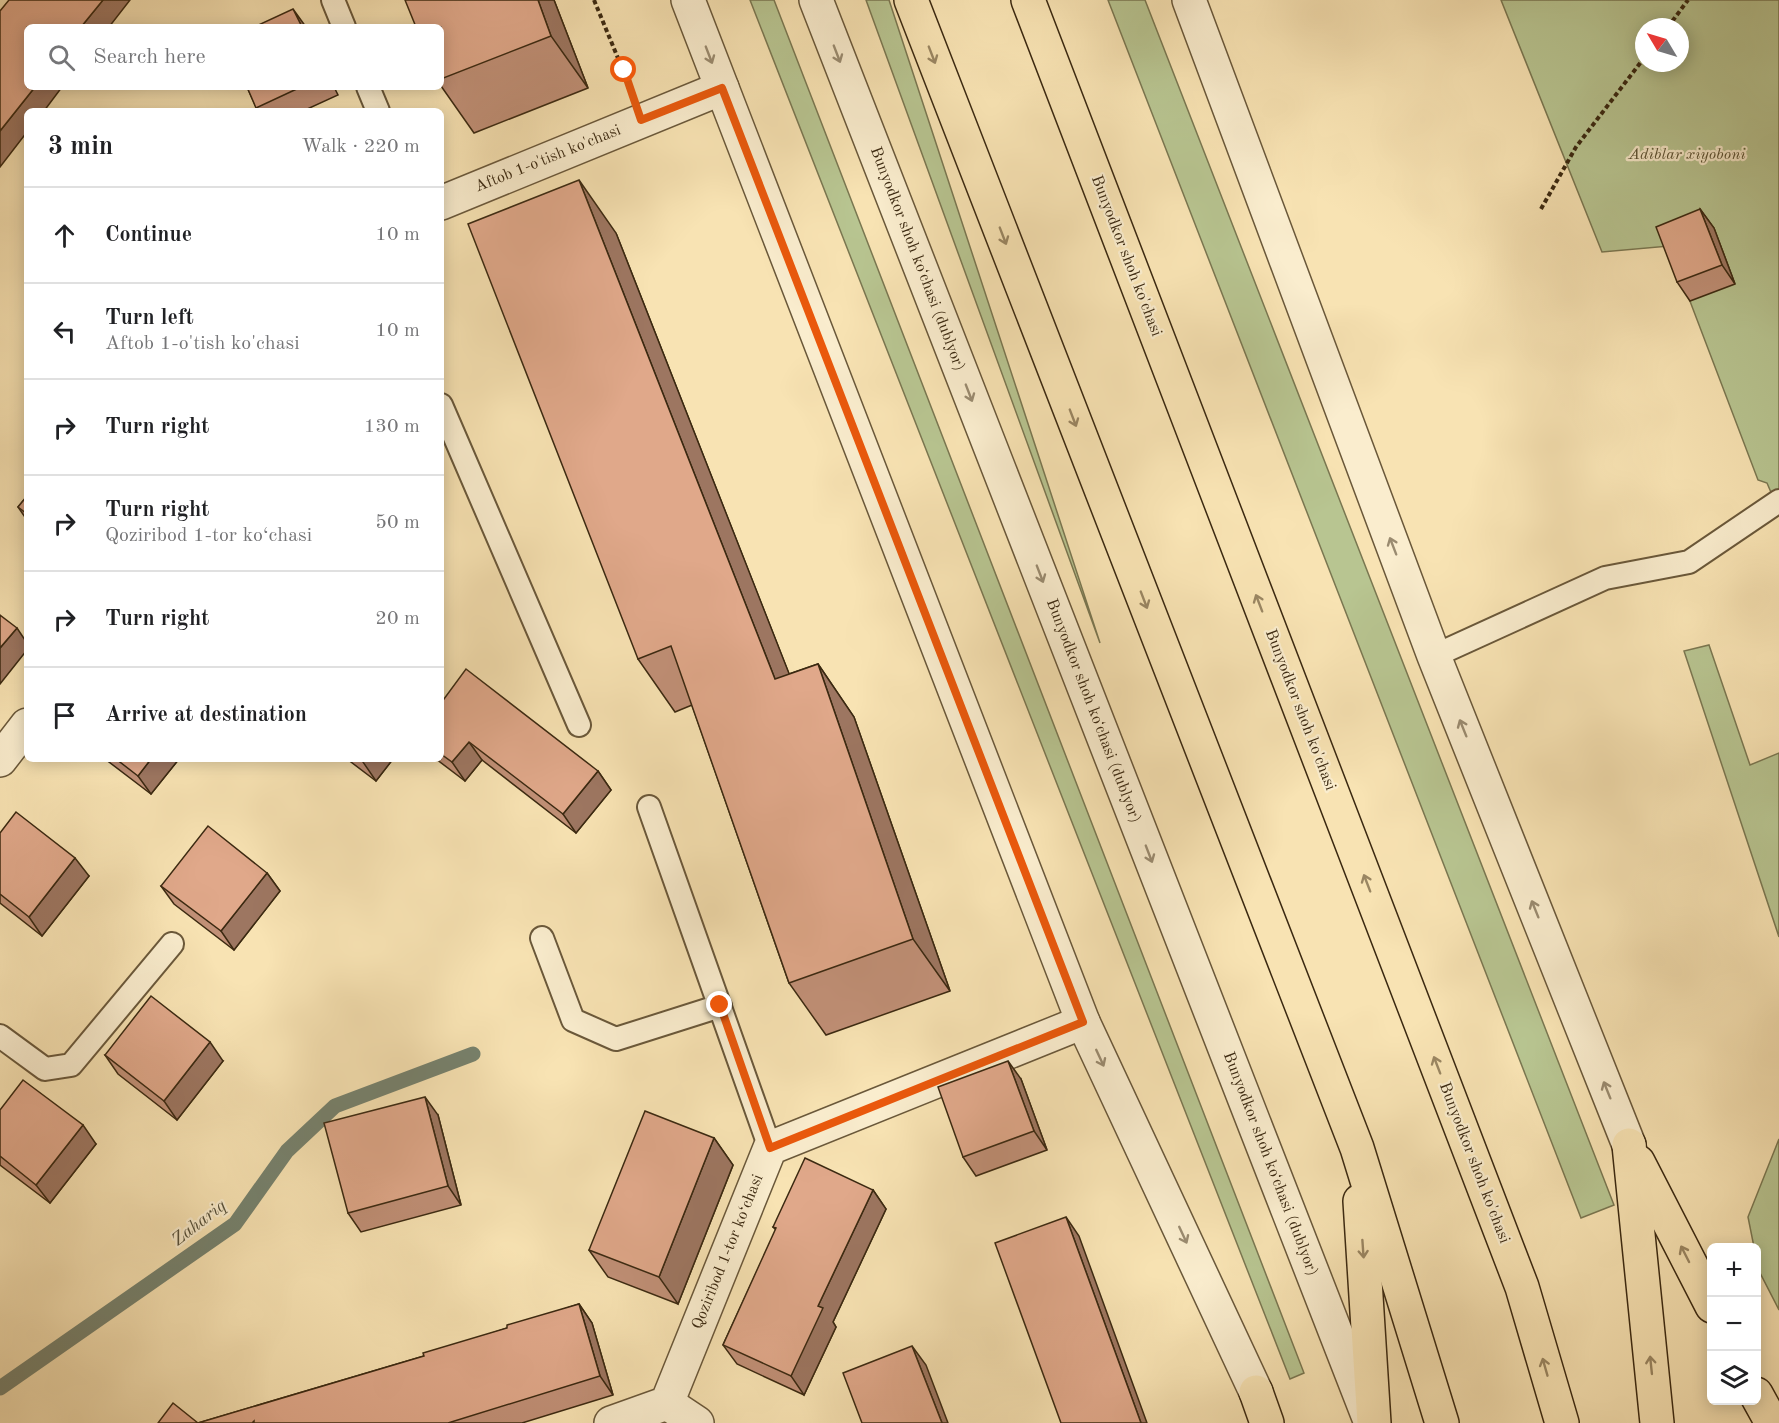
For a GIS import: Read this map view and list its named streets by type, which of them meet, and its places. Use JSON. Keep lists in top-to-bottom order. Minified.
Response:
{"streets":{"main road":["Bunyodkor shoh ko'chasi"],"street":["Aftob 1-o'tish ko'chasi","Bunyodkor shoh koʻchasi (dublyor)","Qoziribod 1-tor ko‘chasi"]},"water":["Zahariq"],"parks":["Adiblar xiyoboni"],"north":"top left","page":{"search":"Search here","heading":["3 min","Walk · 220 m"],"list":[["Continue","10 m"],["Turn left","Aftob 1-o'tish ko'chasi","10 m"],["Turn right","130 m"],["Turn right","Qoziribod 1-tor ko‘chasi","50 m"],["Turn right","20 m"],"Arrive at destination"],"map_buttons":["+","−"]}}
